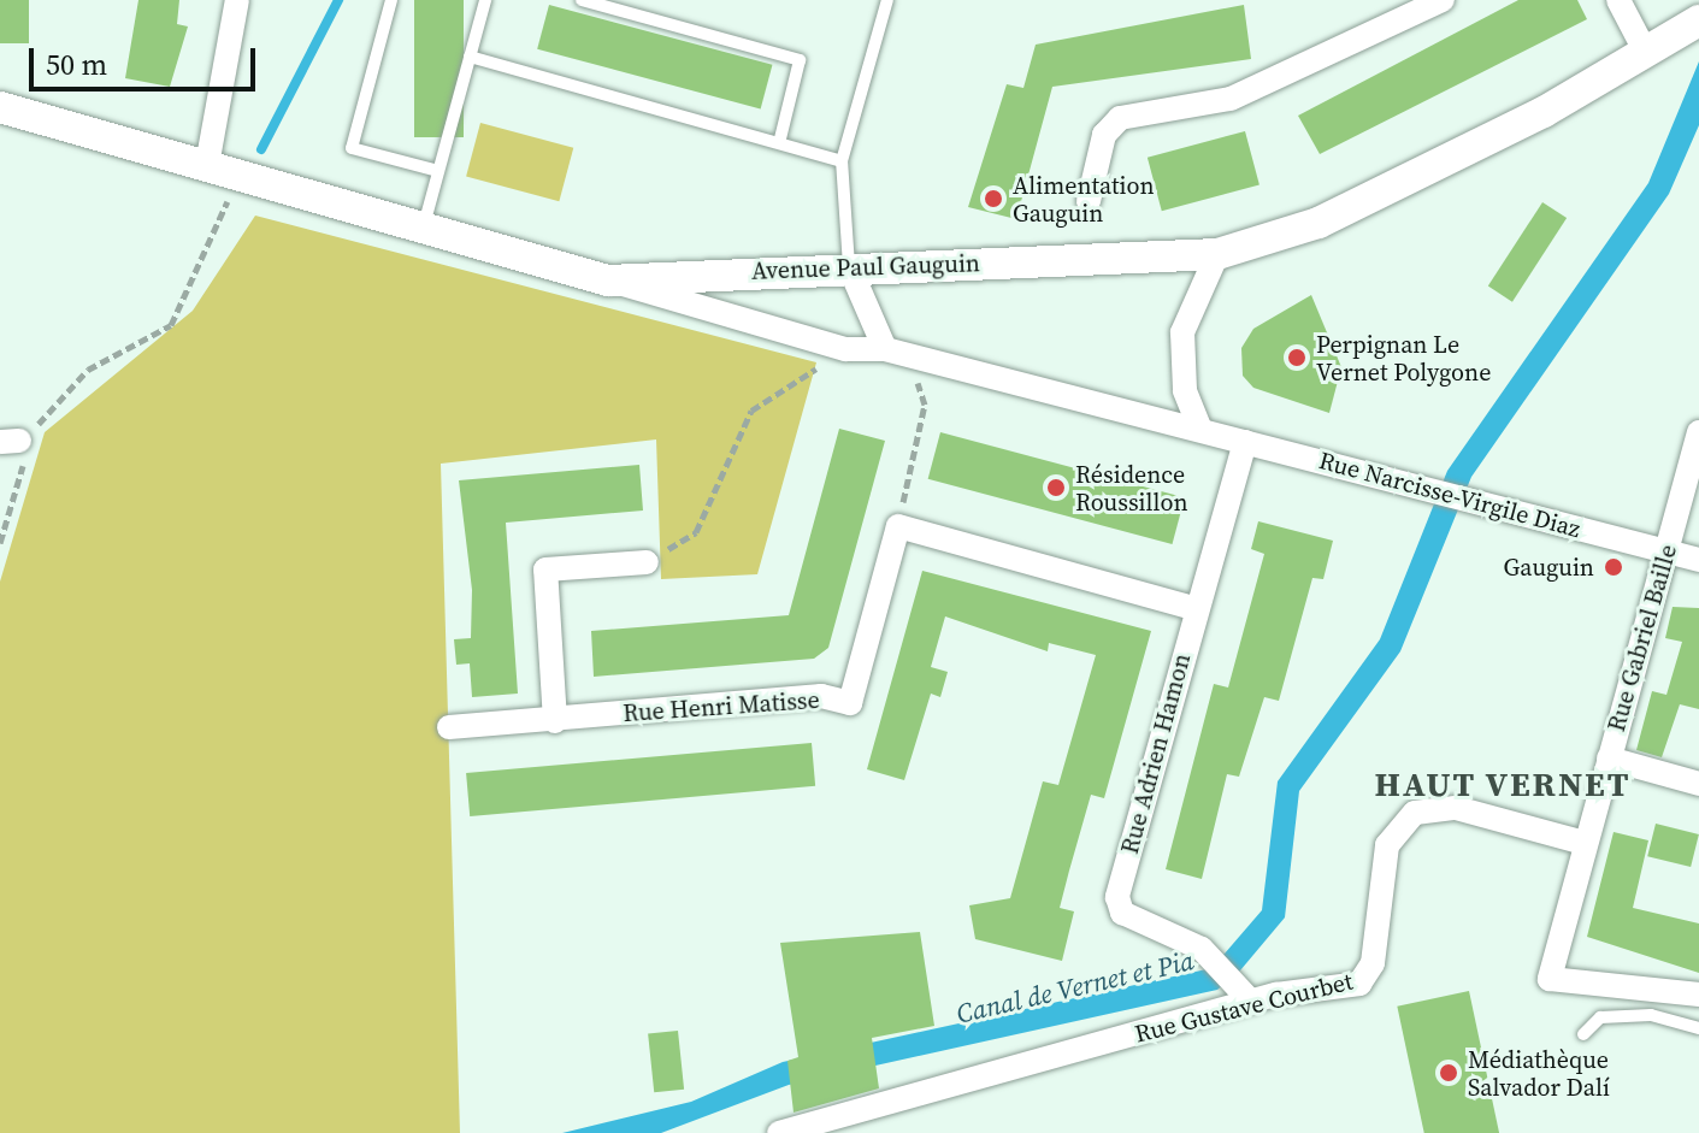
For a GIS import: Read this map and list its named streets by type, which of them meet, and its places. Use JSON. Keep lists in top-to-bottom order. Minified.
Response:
{"streets":{"street":["Avenue Paul Gauguin","Rue Narcisse-Virgile Diaz","Rue Gabriel Baille","Rue Henri Matisse","Rue Adrien Hamon","Rue Gustave Courbet"]},"crossings":[["Avenue Paul Gauguin","Rue Narcisse-Virgile Diaz"],["Rue Narcisse-Virgile Diaz","Rue Gabriel Baille"],["Rue Narcisse-Virgile Diaz","Rue Adrien Hamon"],["Rue Gabriel Baille","Rue Gustave Courbet"],["Rue Adrien Hamon","Rue Gustave Courbet"]],"districts":["HAUT VERNET"],"water":["Canal de Vernet et Pia"],"places":["Alimentation Gauguin","Perpignan Le Vernet Polygone","Résidence Roussillon","Gauguin","Médiathèque Salvador Dalí"],"scale_bar":"50 m"}
